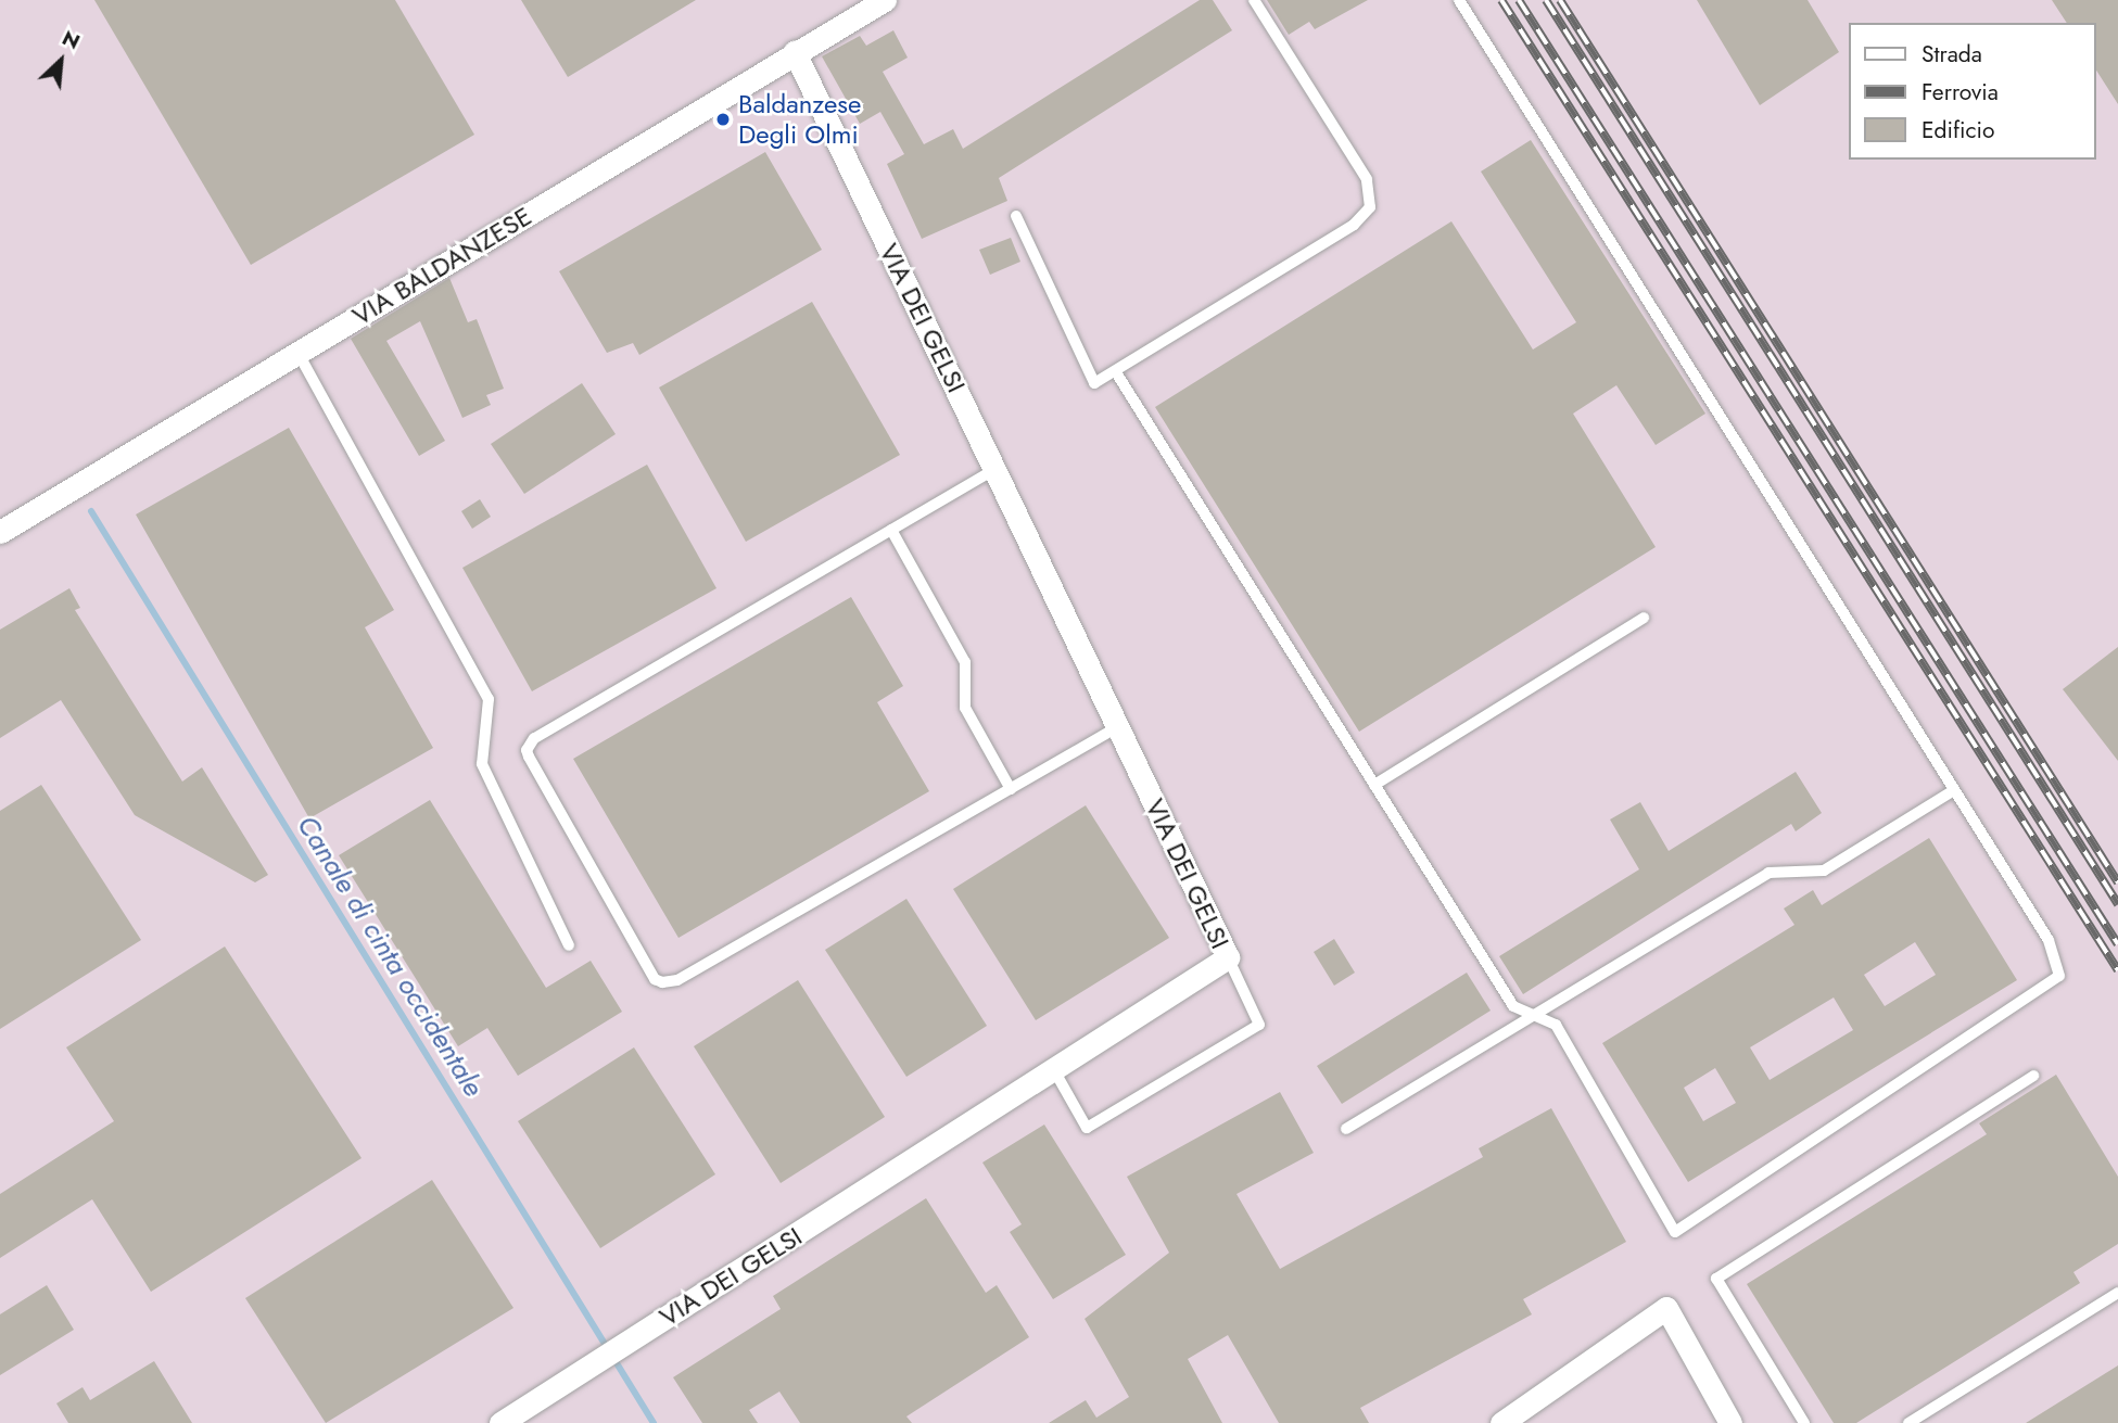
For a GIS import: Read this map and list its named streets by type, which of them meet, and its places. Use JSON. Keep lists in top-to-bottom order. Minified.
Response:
{"streets":{"street":["VIA BALDANZESE","VIA DEI GELSI"]},"crossings":[["VIA BALDANZESE","VIA DEI GELSI"]],"water":["Canale di cinta occidentale"],"places":["Baldanzese Degli Olmi"],"legend":["Strada","Ferrovia","Edificio"],"north":"top right"}
